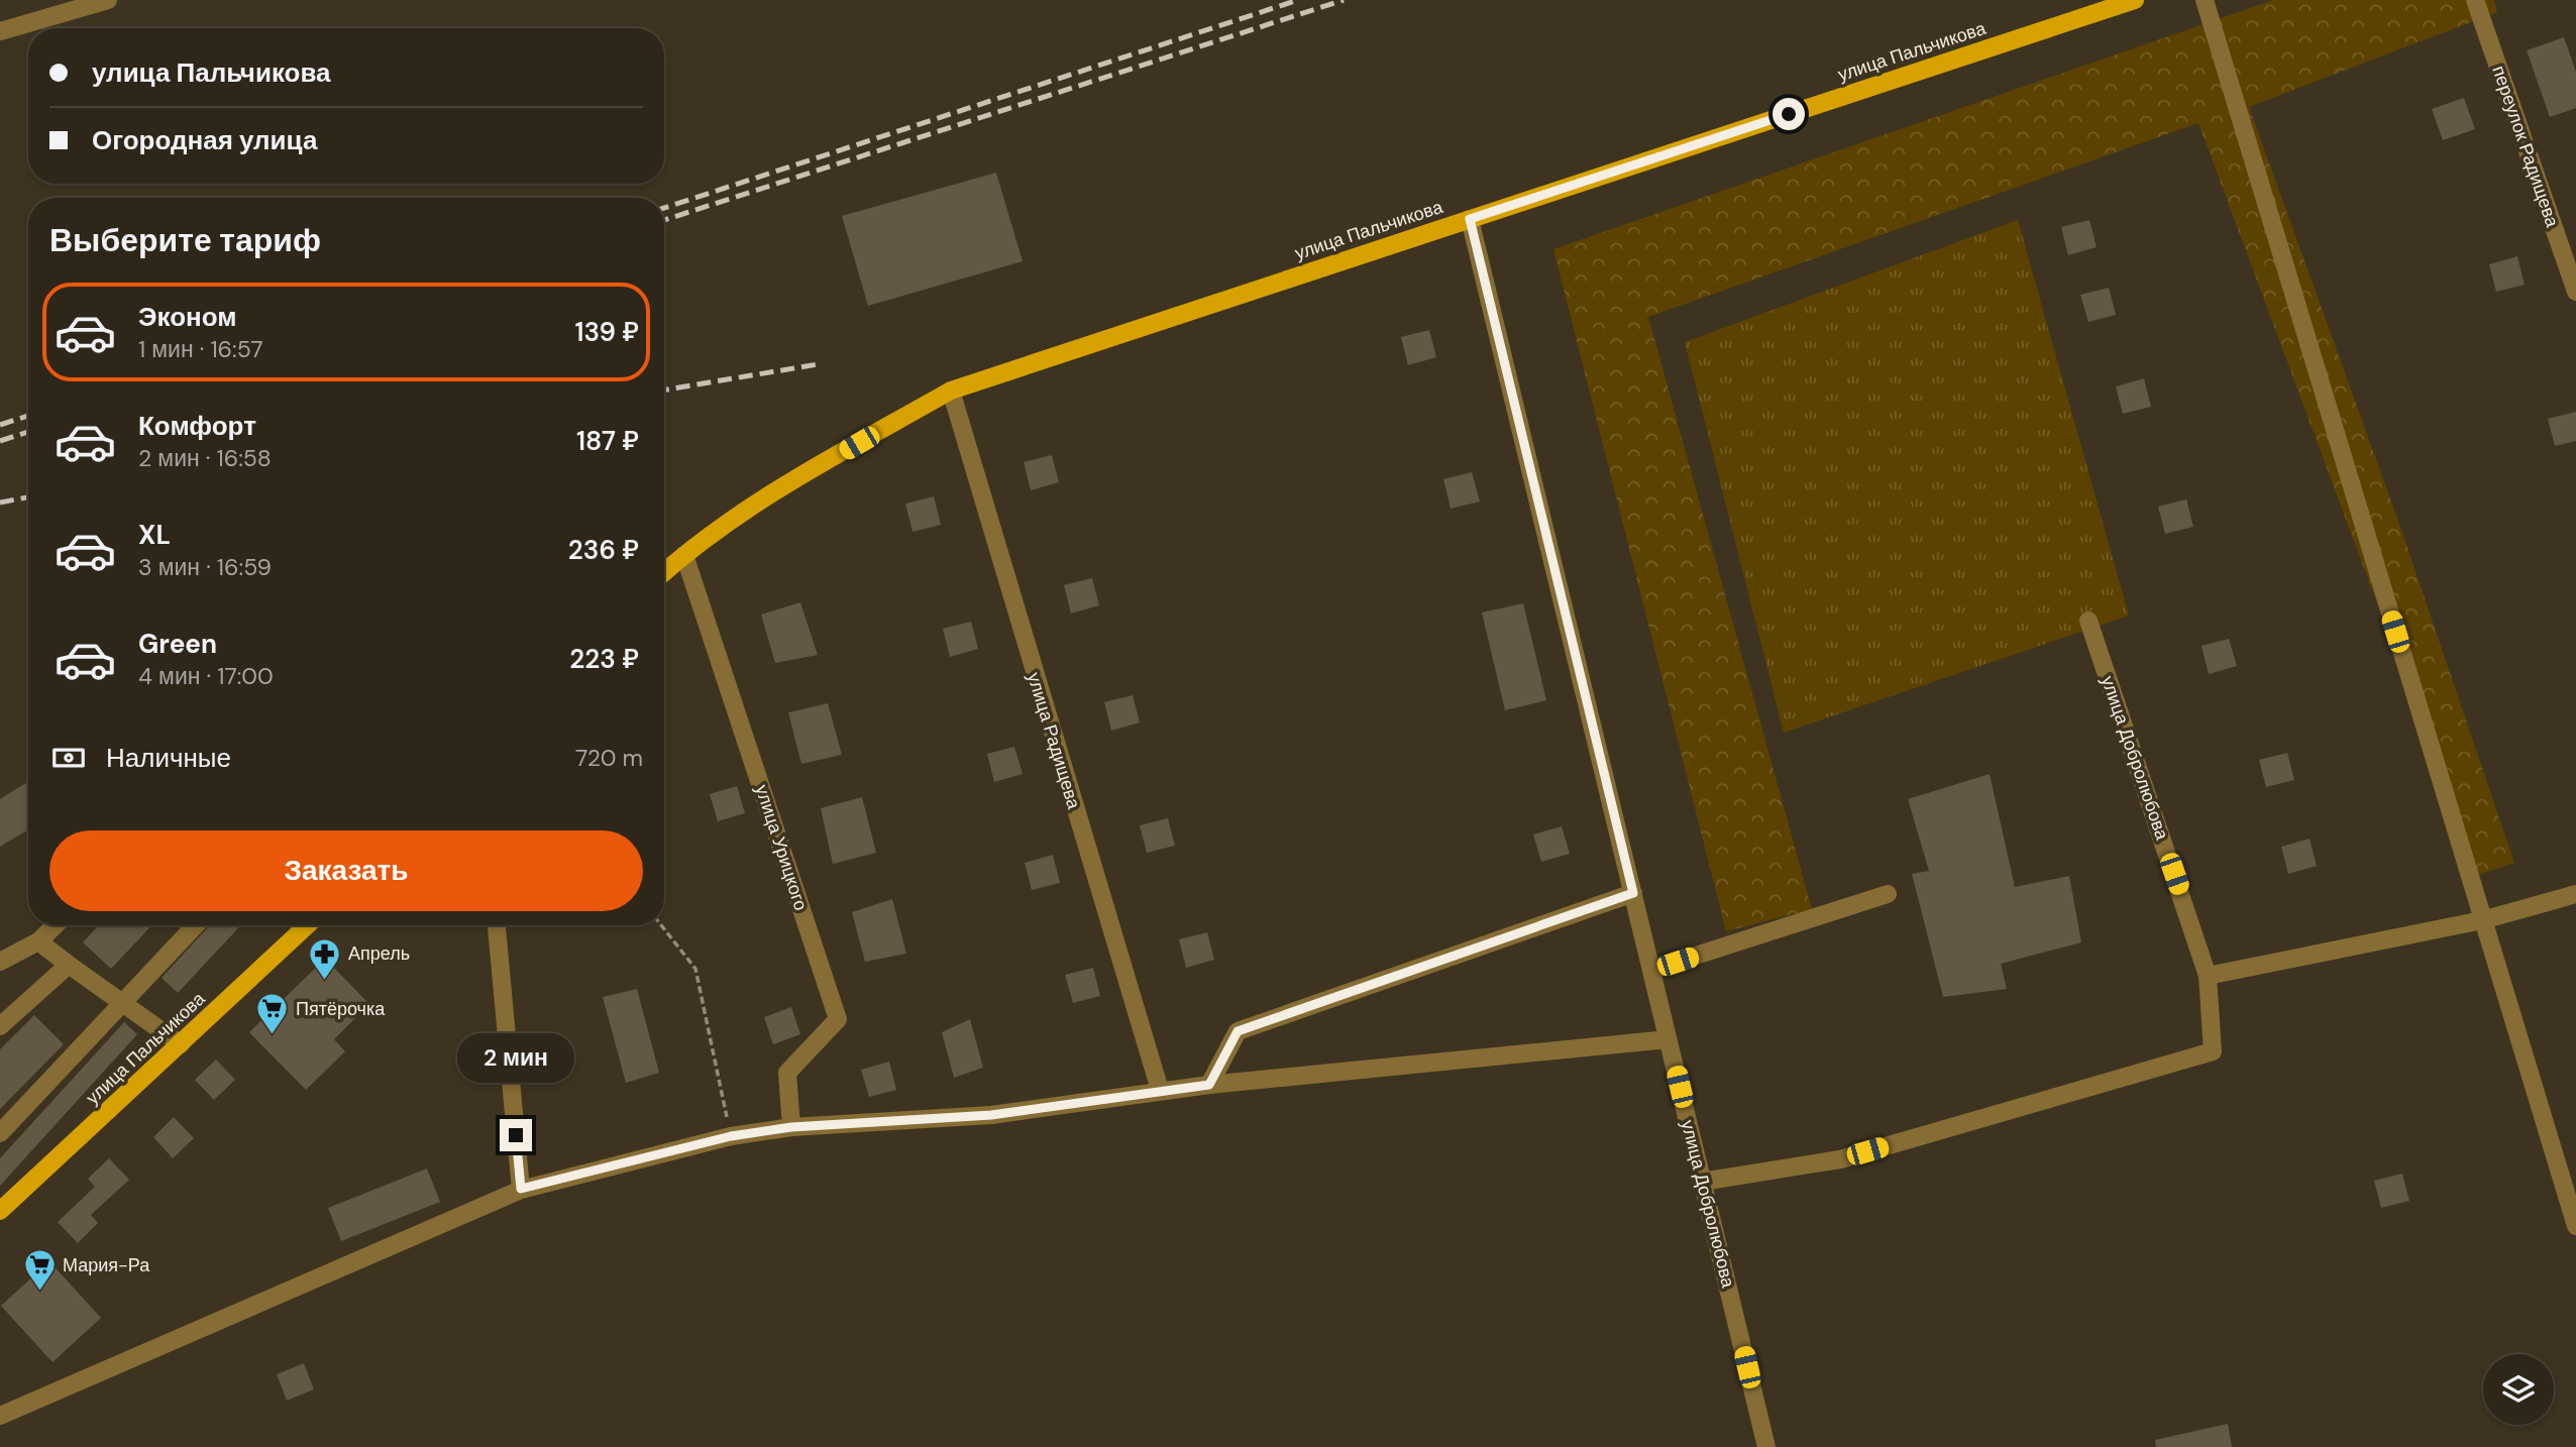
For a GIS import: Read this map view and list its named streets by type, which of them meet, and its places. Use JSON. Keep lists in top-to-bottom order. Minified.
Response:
{"streets":{"main road":["улица Пальчикова"],"street":["переулок Радищева","улица Радищева","улица Добролюбова","улица Урицкого"]},"crossings":[["улица Пальчикова","улица Радищева"],["улица Пальчикова","улица Добролюбова"],["улица Пальчикова","улица Урицкого"]],"places":{"pharmacy":["Апрель"],"supermarket":["Пятёрочка","Мария-Ра"]},"page":{"banner":["улица Пальчикова","Огородная улица"],"heading":"Выберите тариф","list":[{"name":"Эконом","note":"1 мин · 16:57","value":"139 ₽"},{"name":"Комфорт","note":"2 мин · 16:58","value":"187 ₽"},{"name":"XL","note":"3 мин · 16:59","value":"236 ₽"},{"name":"Green","note":"4 мин · 17:00","value":"223 ₽"}],"pay":["Наличные","720 m"],"buttons":"Заказать","bubble":"2 мин"}}
